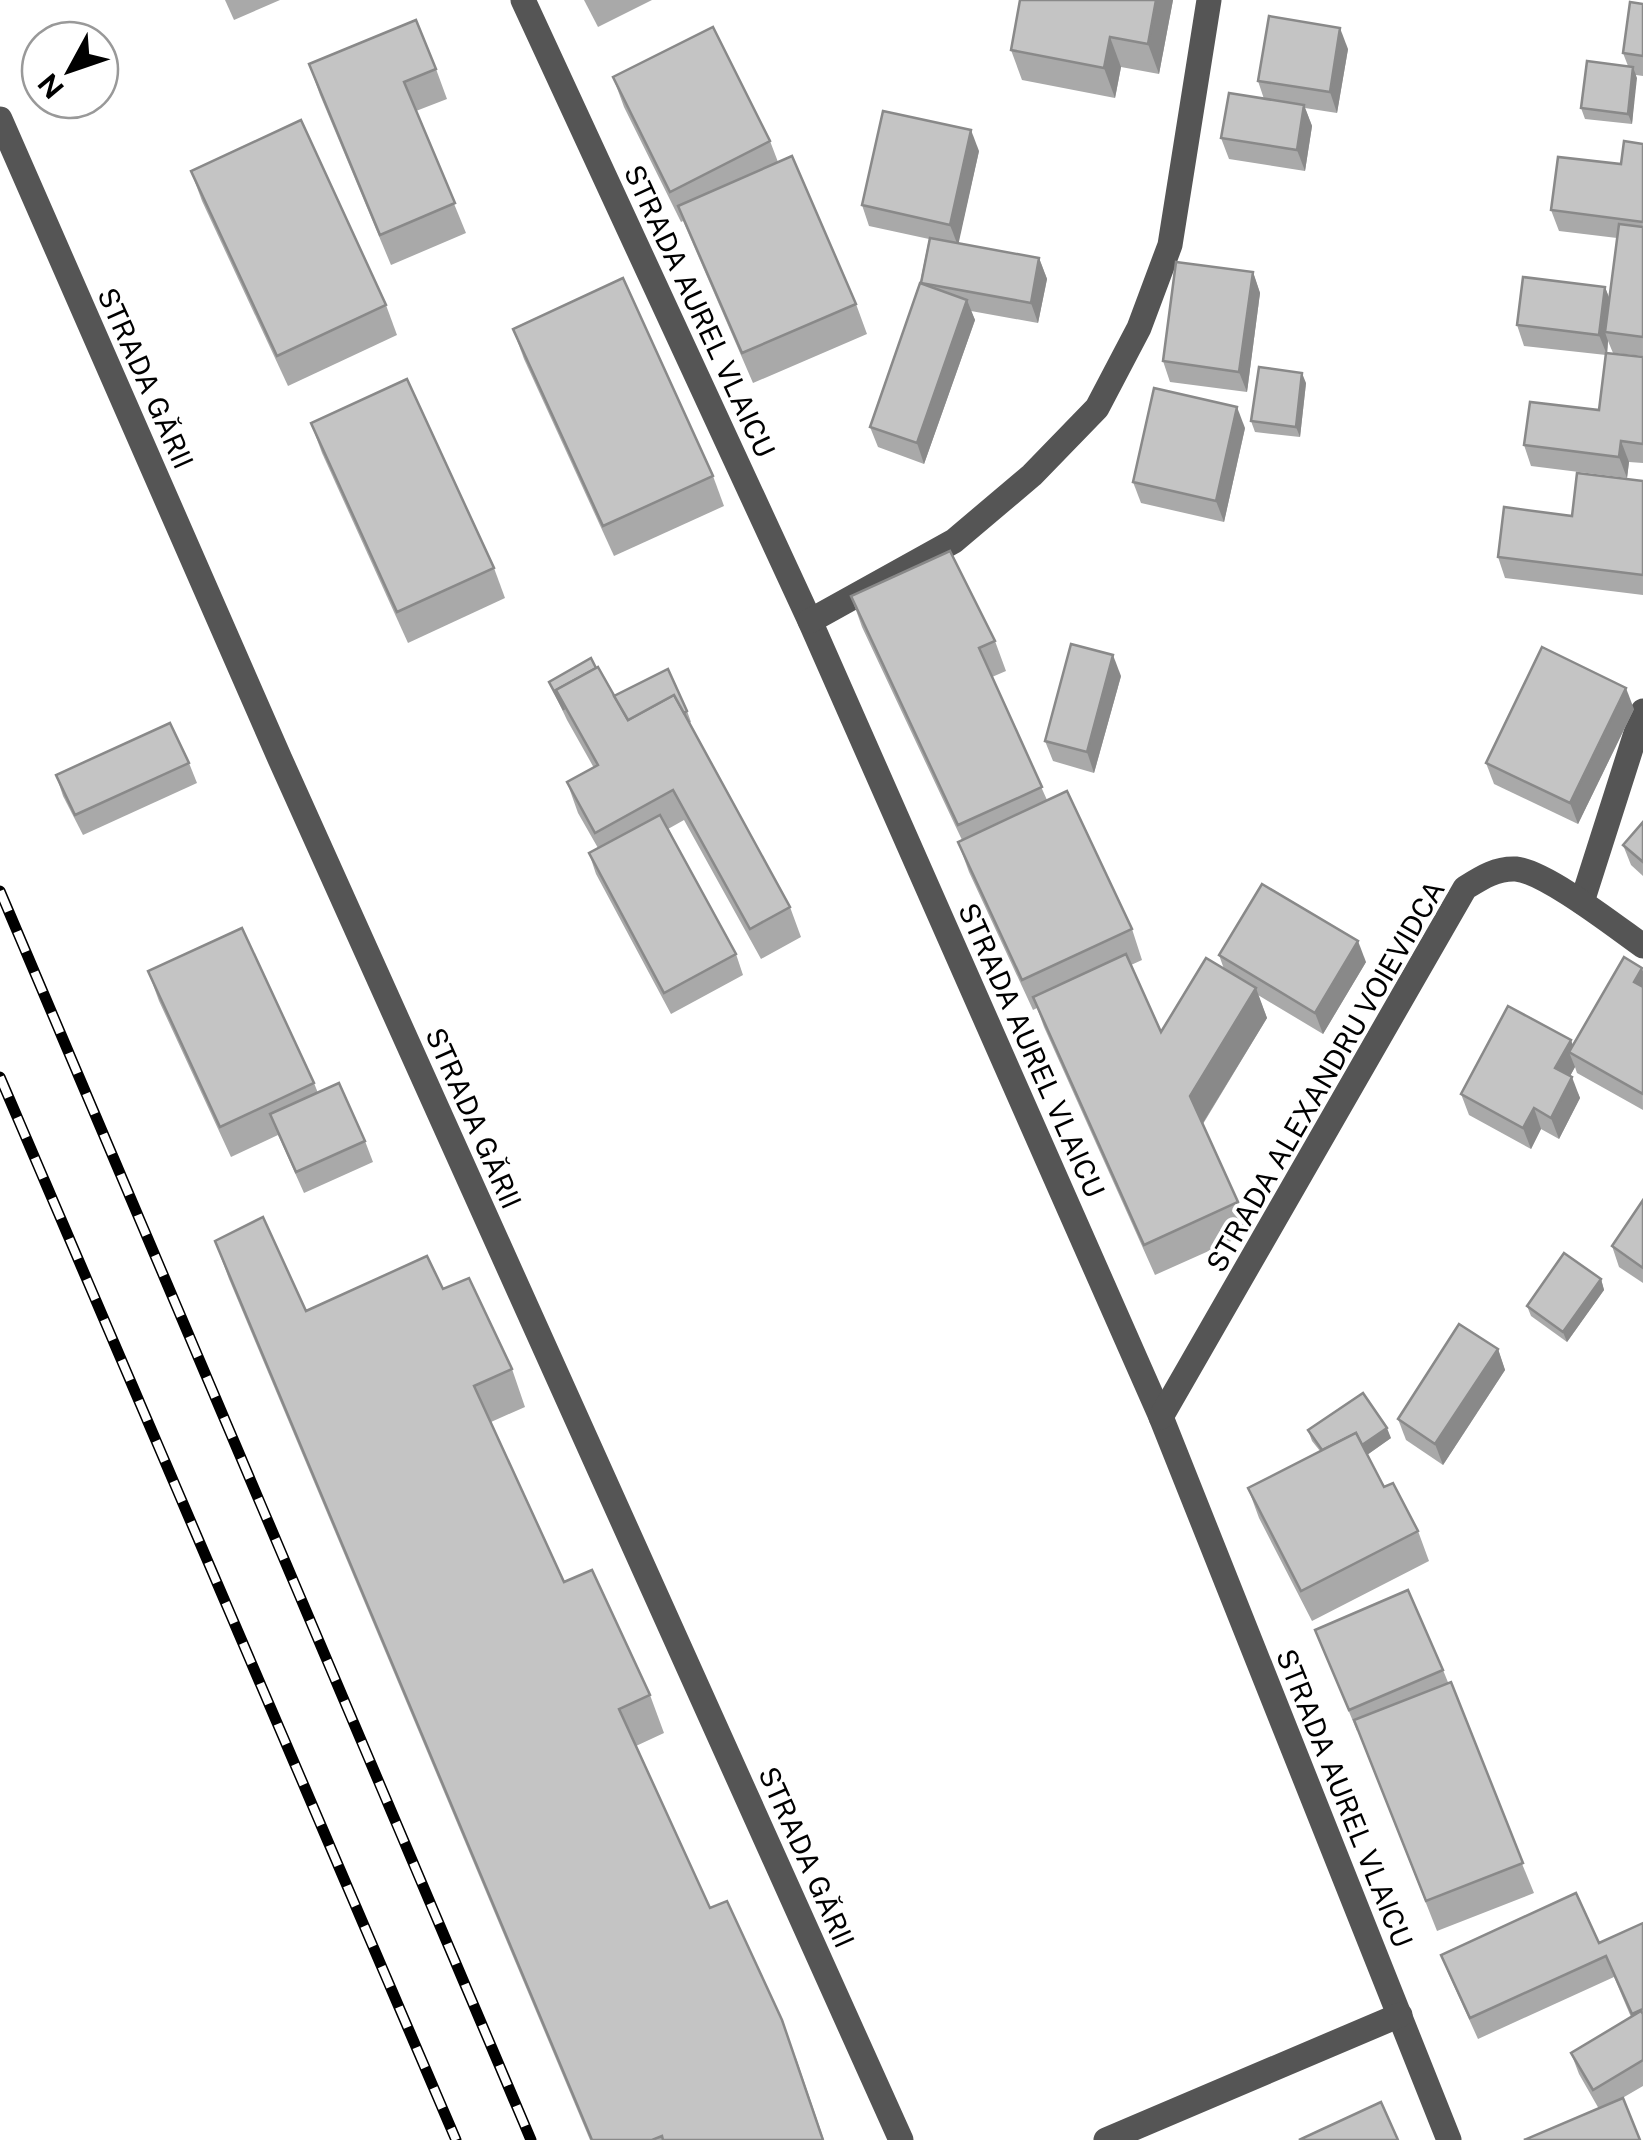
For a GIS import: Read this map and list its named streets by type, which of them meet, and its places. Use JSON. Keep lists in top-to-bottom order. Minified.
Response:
{"streets":{"street":["STRADA AUREL VLAICU","STRADA GĂRII","STRADA ALEXANDRU VOIEVIDCA"]},"crossings":[["STRADA AUREL VLAICU","STRADA ALEXANDRU VOIEVIDCA"]],"north":"bottom left"}
